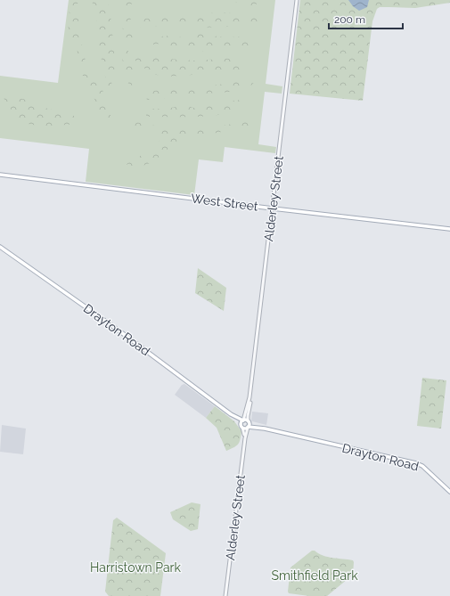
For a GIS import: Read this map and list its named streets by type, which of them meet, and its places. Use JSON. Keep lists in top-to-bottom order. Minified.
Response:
{"streets":{"main road":["West Street","Drayton Road"],"street":["Alderley Street"]},"crossings":[["Alderley Street","West Street"],["Alderley Street","Drayton Road"]],"parks":["Harristown Park","Smithfield Park"],"scale_bar":"200 m"}
